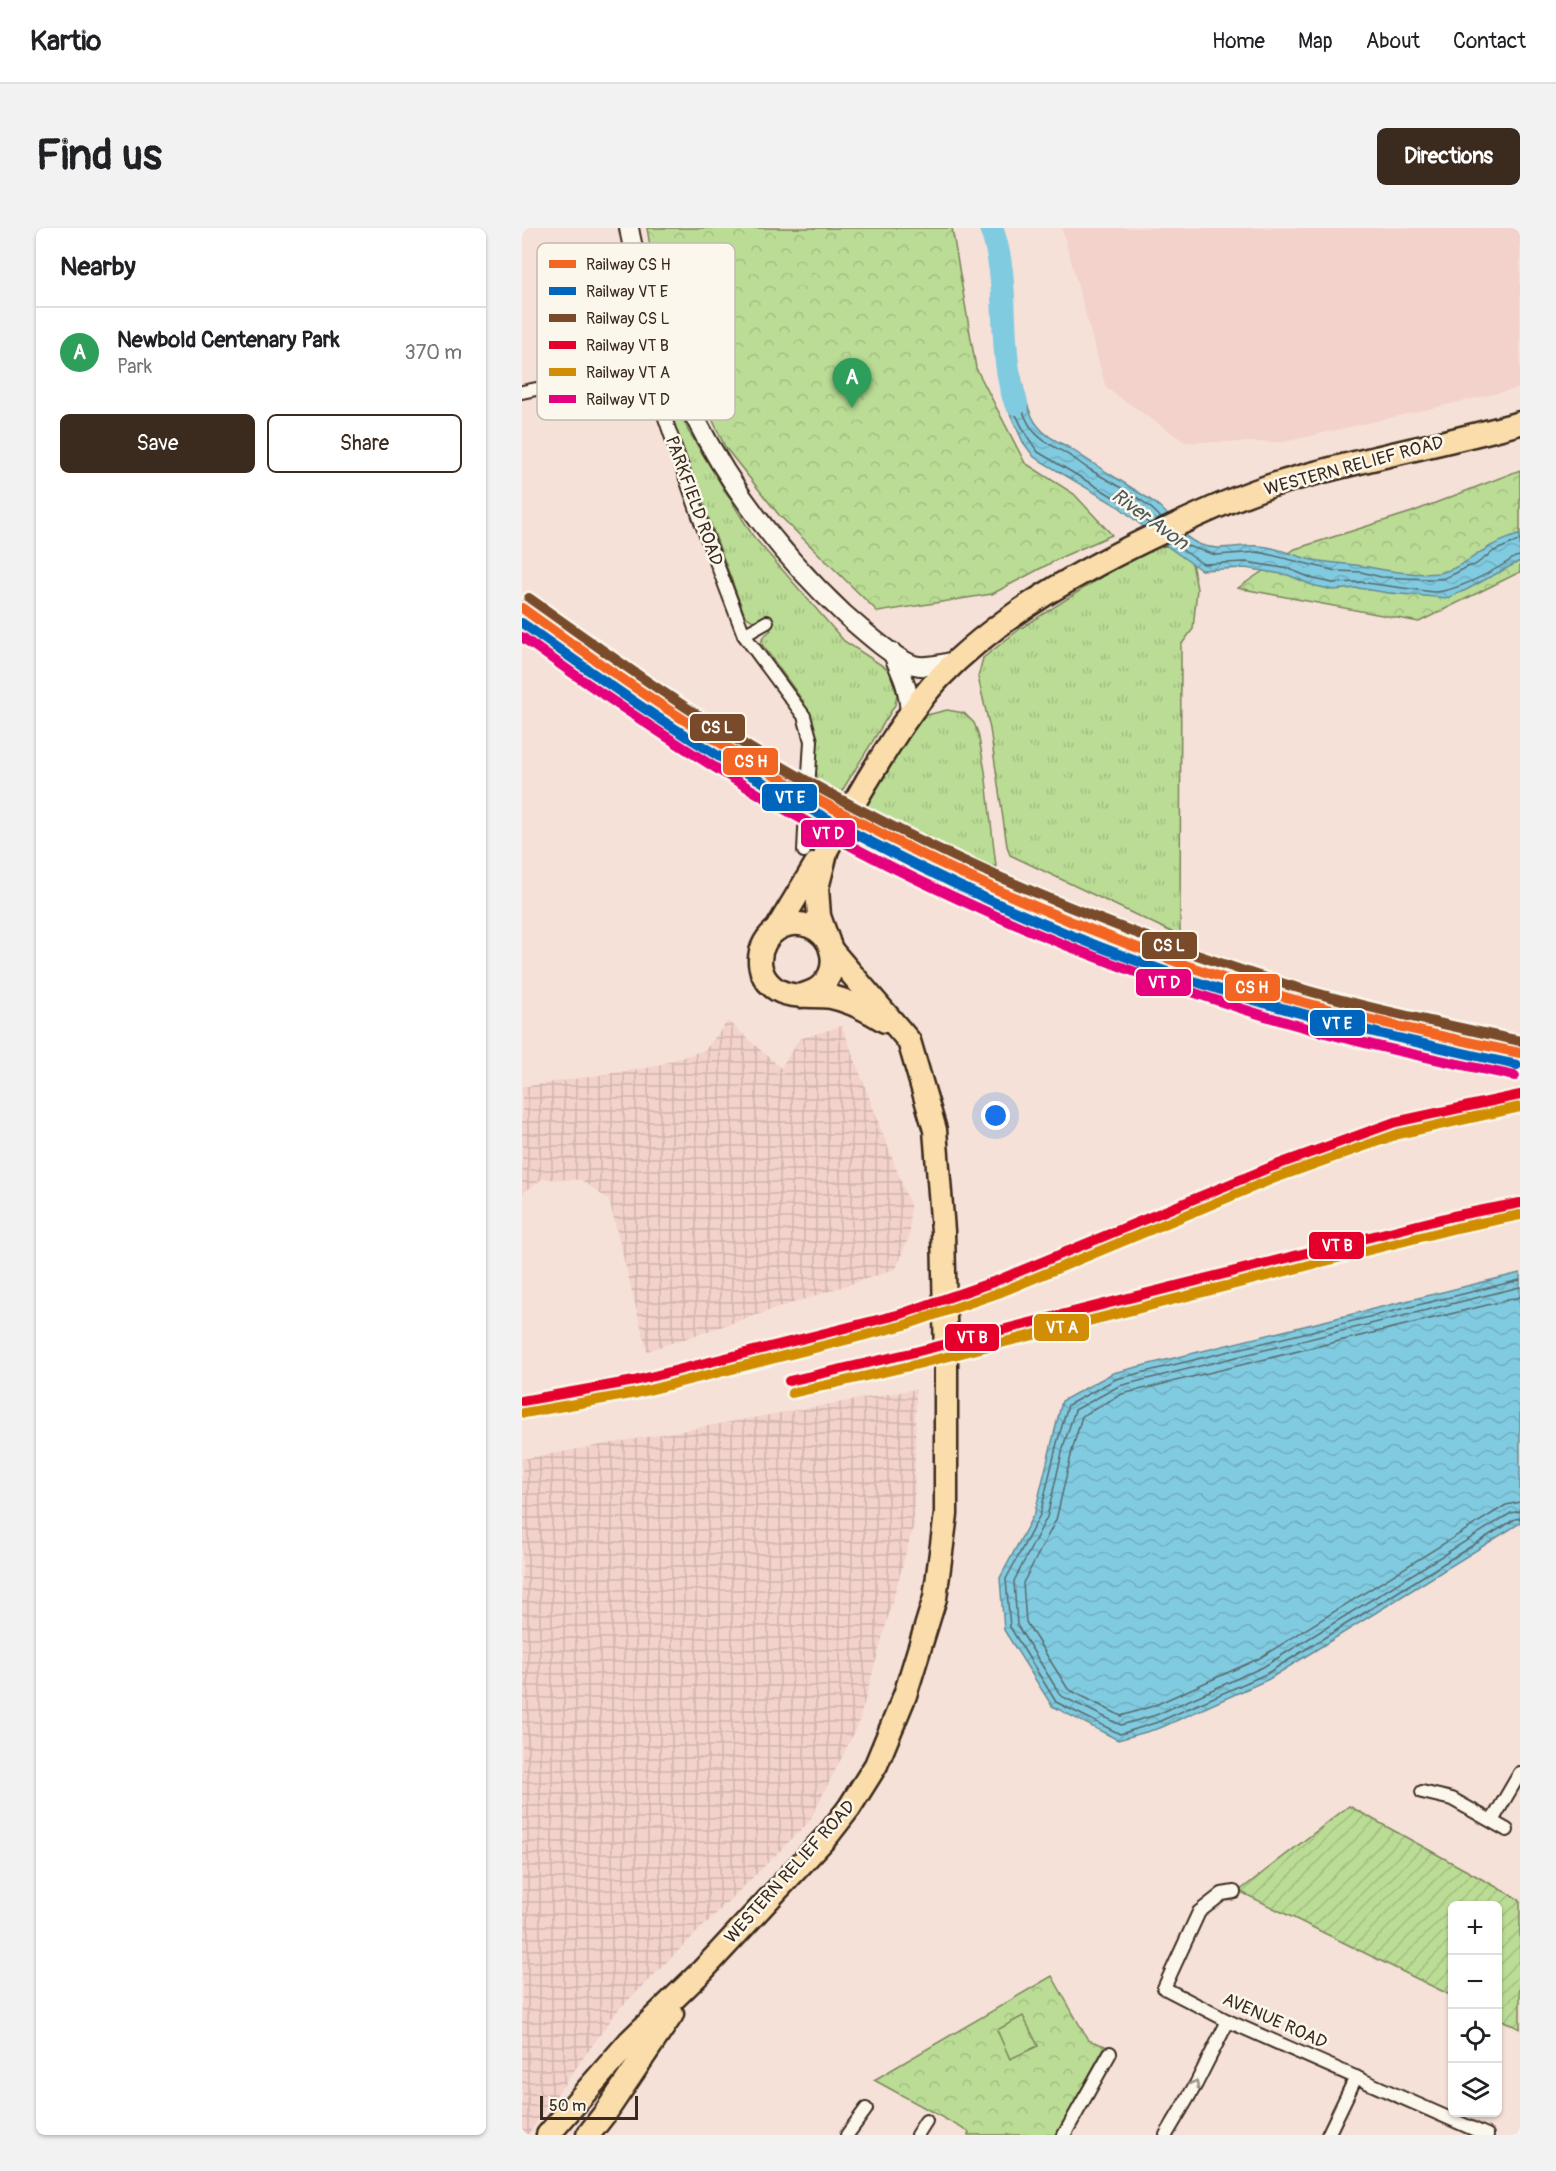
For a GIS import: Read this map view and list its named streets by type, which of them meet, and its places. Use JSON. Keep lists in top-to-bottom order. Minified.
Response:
{"streets":{"highway":["WESTERN RELIEF ROAD"],"street":["PARKFIELD ROAD","AVENUE ROAD"]},"crossings":[["WESTERN RELIEF ROAD","PARKFIELD ROAD"]],"water":["River Avon"],"legend":["Railway CS H","Railway VT E","Railway CS L","Railway VT B","Railway VT A","Railway VT D"],"scale_bar":"50 m","page":{"header":"Kartio","nav":["Home","Map","About","Contact"],"buttons":["Directions",["Save","Share"]],"title":"Find us","heading":"Nearby","list":[{"mark":"A","name":"Newbold Centenary Park","note":"Park","value":"370 m"}],"pins":"A","map_buttons":["+","−"],"scale":"50 m"}}
